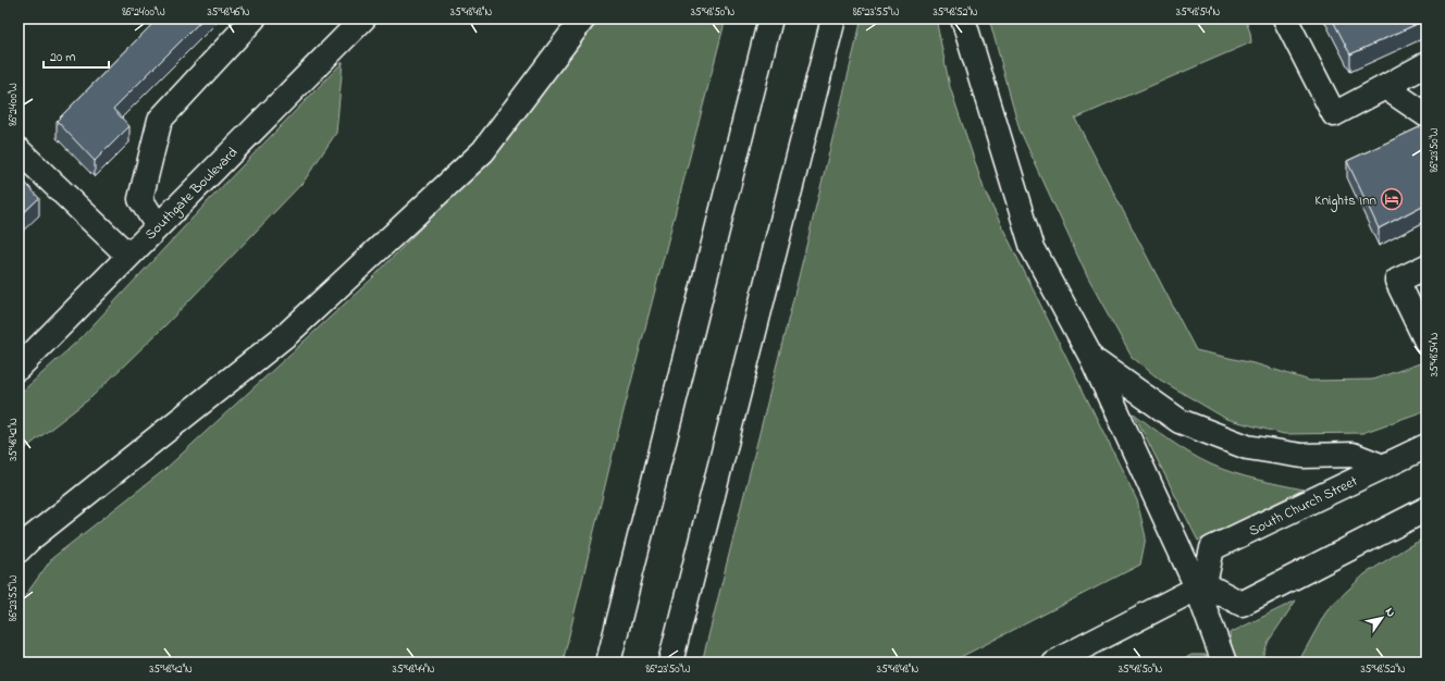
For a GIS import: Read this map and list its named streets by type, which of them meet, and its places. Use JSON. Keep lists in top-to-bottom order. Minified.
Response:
{"streets":{"main road":["Southgate Boulevard","South Church Street"]},"places":{"hotel":["Knights Inn"]},"scale_bar":"20 m","north":"top right","coordinates":["86°24'00\"W","35°48'46\"N","35°48'48\"N","35°48'50\"N","86°23'55\"W","35°48'52\"N","35°48'54\"N","86°23'50\"W","35°48'42\"N","35°48'44\"N"]}
